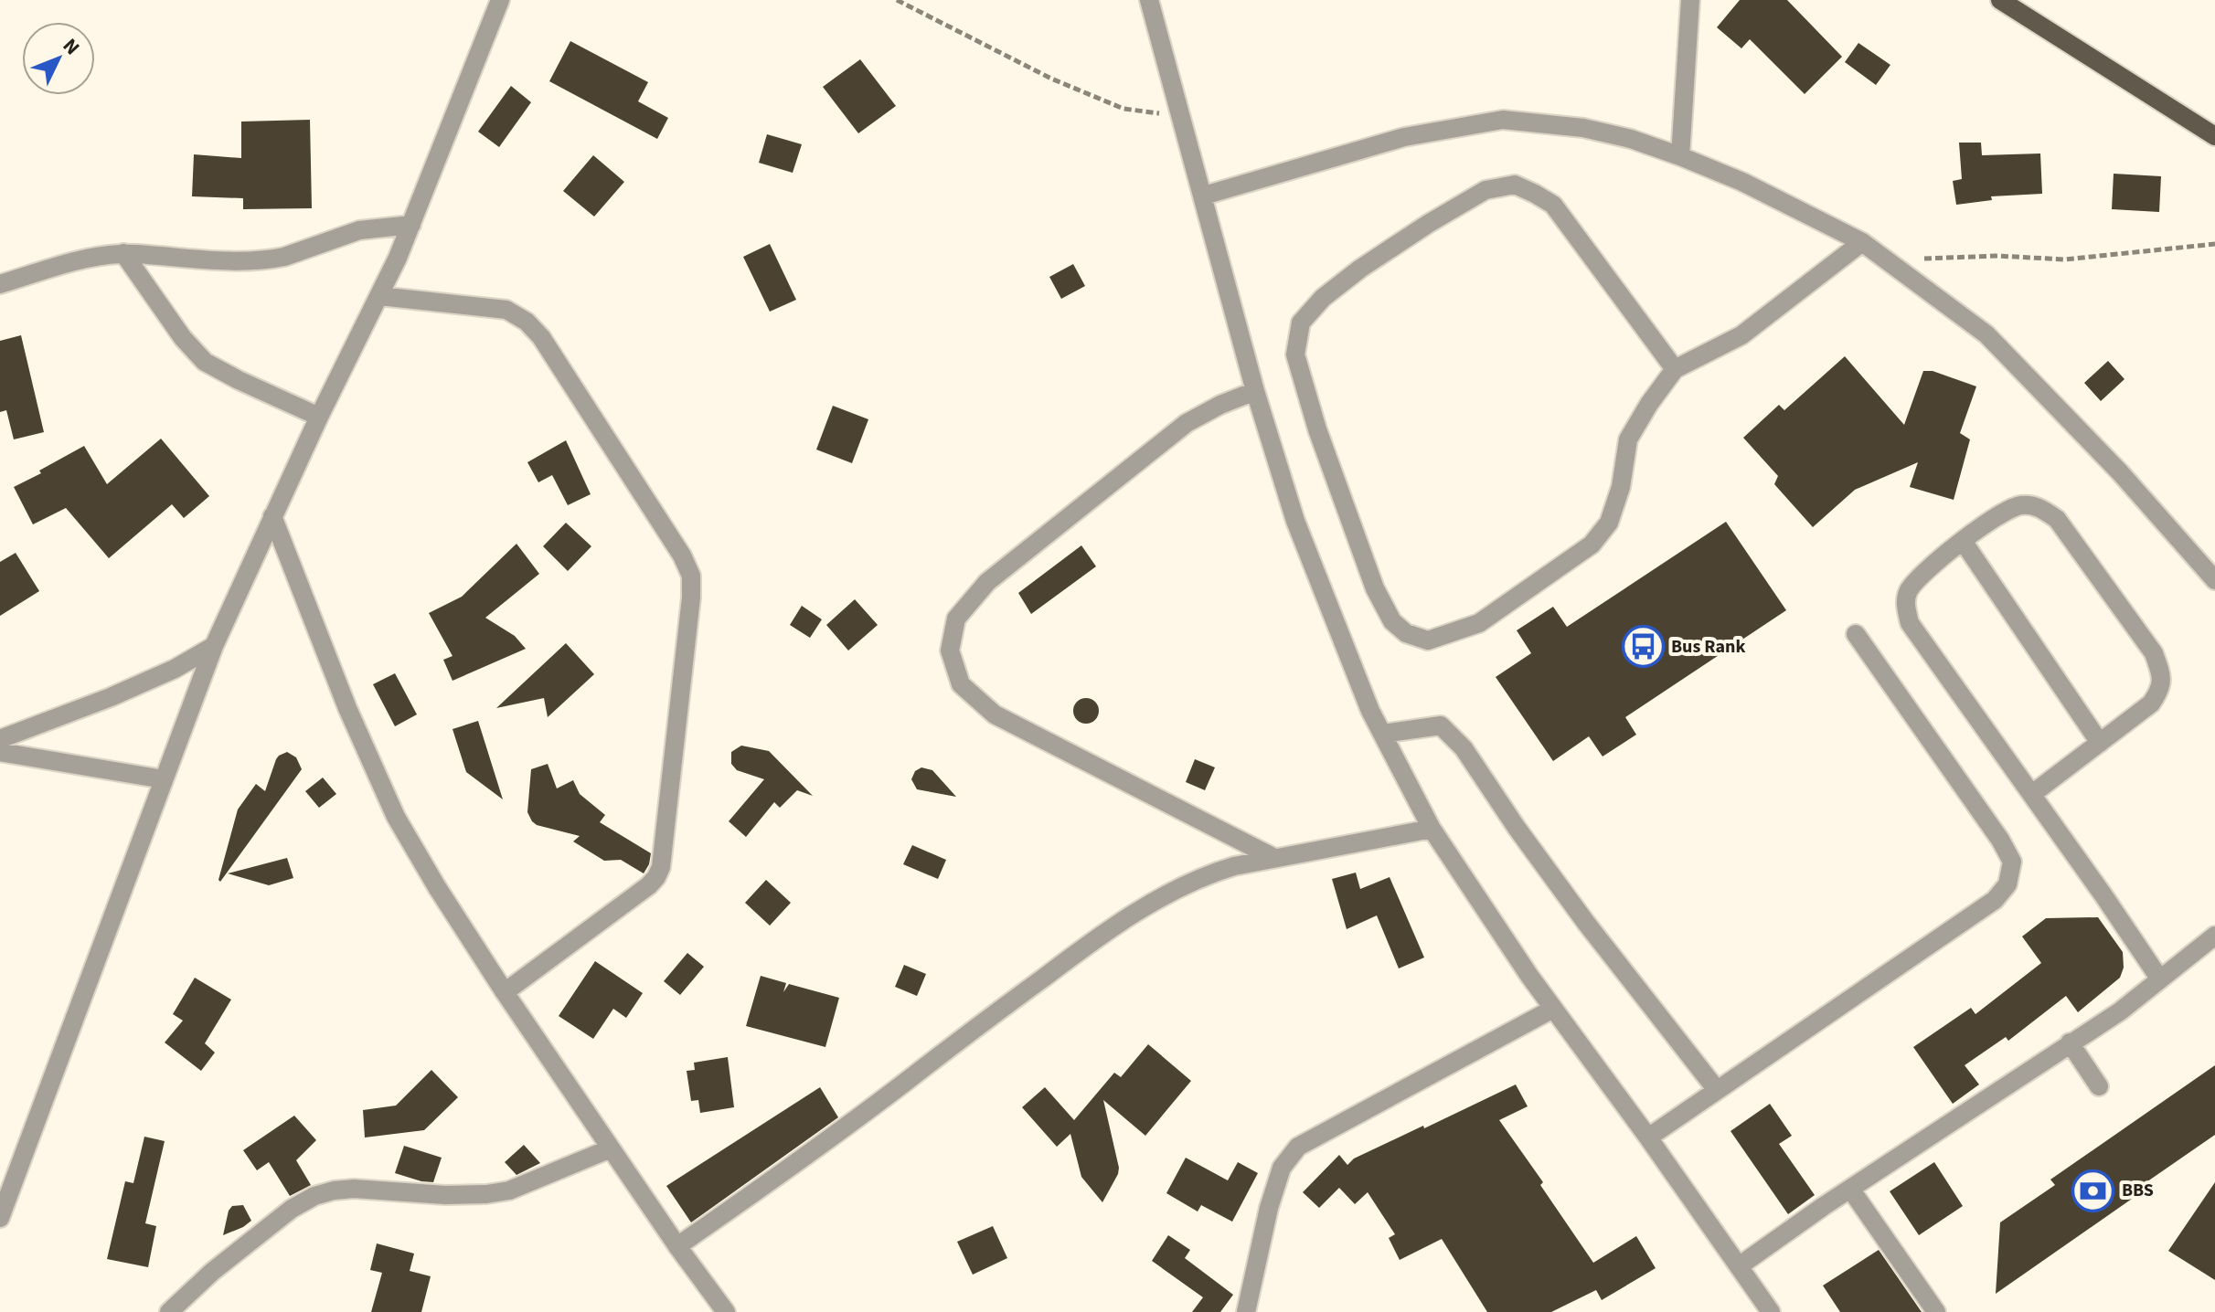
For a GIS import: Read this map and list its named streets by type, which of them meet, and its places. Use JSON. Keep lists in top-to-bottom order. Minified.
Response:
{"places":{"bus stop":["Bus Rank"],"bank":["BBS"]},"north":"top right"}
